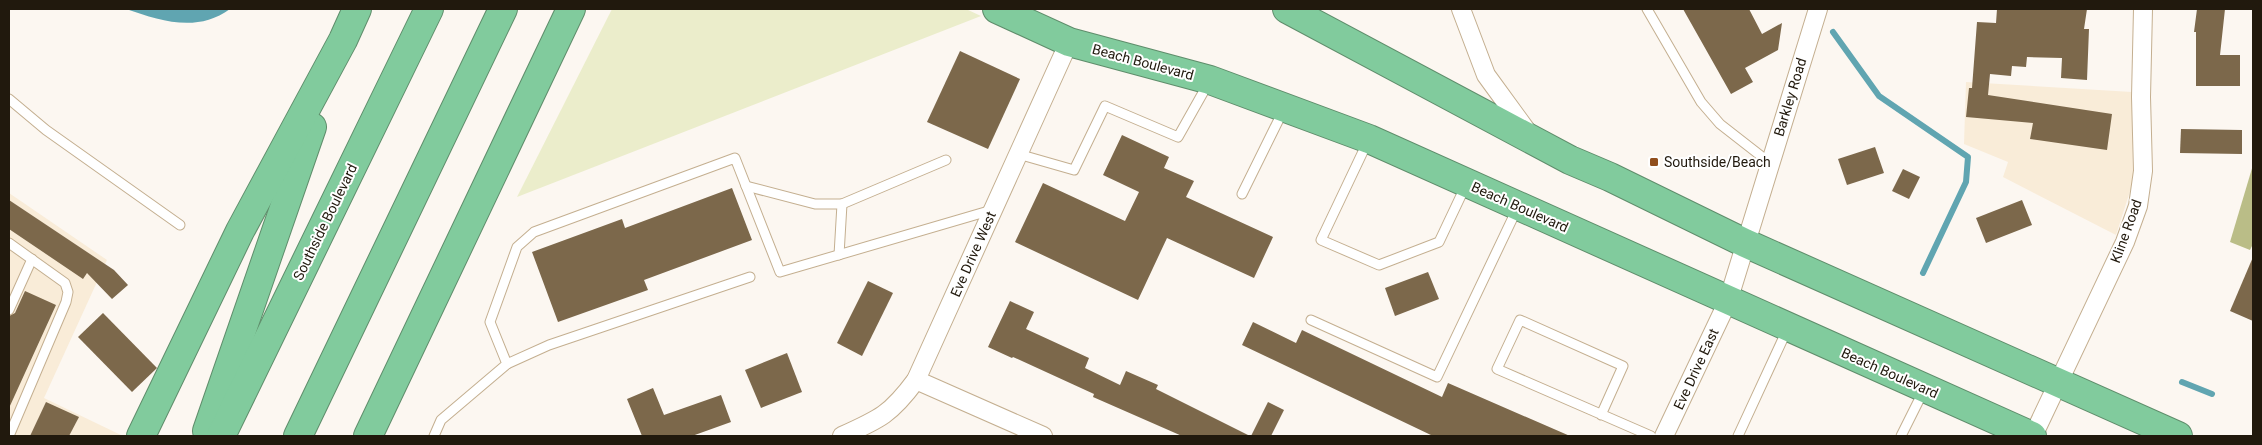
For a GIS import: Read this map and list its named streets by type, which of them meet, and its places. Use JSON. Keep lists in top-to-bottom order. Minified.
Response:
{"streets":{"highway":["Beach Boulevard","Southside Boulevard"],"street":["Barkley Road","Kline Road","Eve Drive West","Eve Drive East"]},"crossings":[["Beach Boulevard","Barkley Road"],["Beach Boulevard","Kline Road"],["Beach Boulevard","Eve Drive West"],["Beach Boulevard","Eve Drive East"],["Barkley Road","Eve Drive East"]],"places":{"transit":["Southside/Beach"]}}
